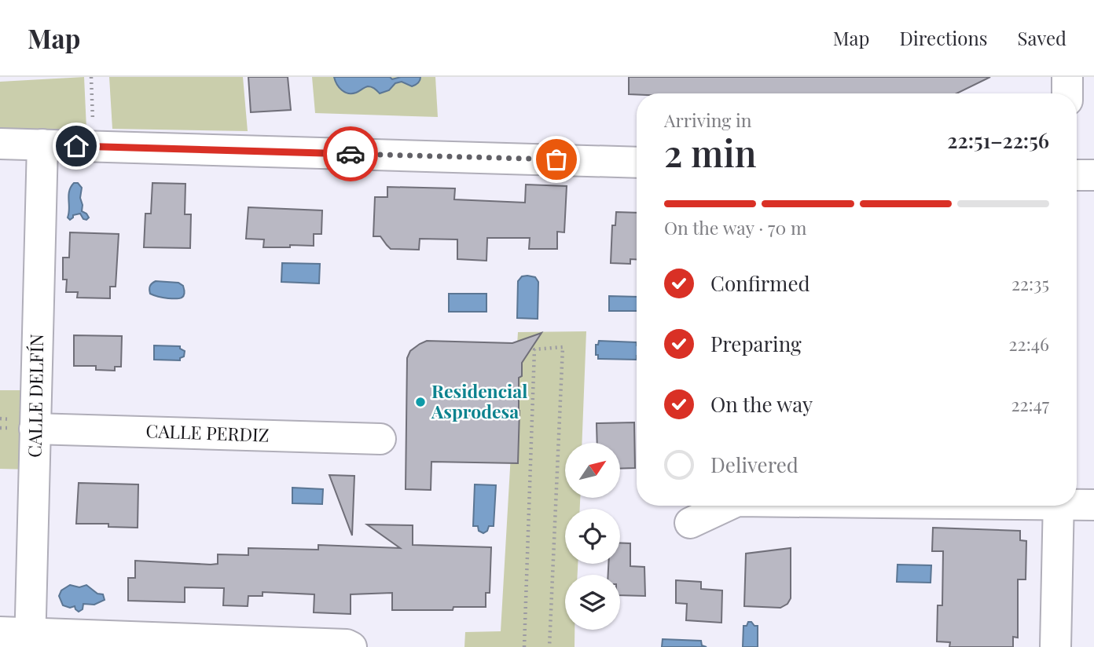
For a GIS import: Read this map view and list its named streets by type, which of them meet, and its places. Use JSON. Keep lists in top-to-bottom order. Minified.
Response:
{"streets":{"street":["CALLE DELFÍN","CALLE PERDIZ"]},"crossings":[["CALLE DELFÍN","CALLE PERDIZ"]],"places":["Residencial Asprodesa"],"north":"top right","page":{"header":"Map","nav":["Map","Directions","Saved"],"heading":["2 min","Arriving in","22:51–22:56"],"bar":"On the way · 70 m","list":[["Confirmed","22:35"],["Preparing","22:46"],["On the way","22:47"],"Delivered"]}}
